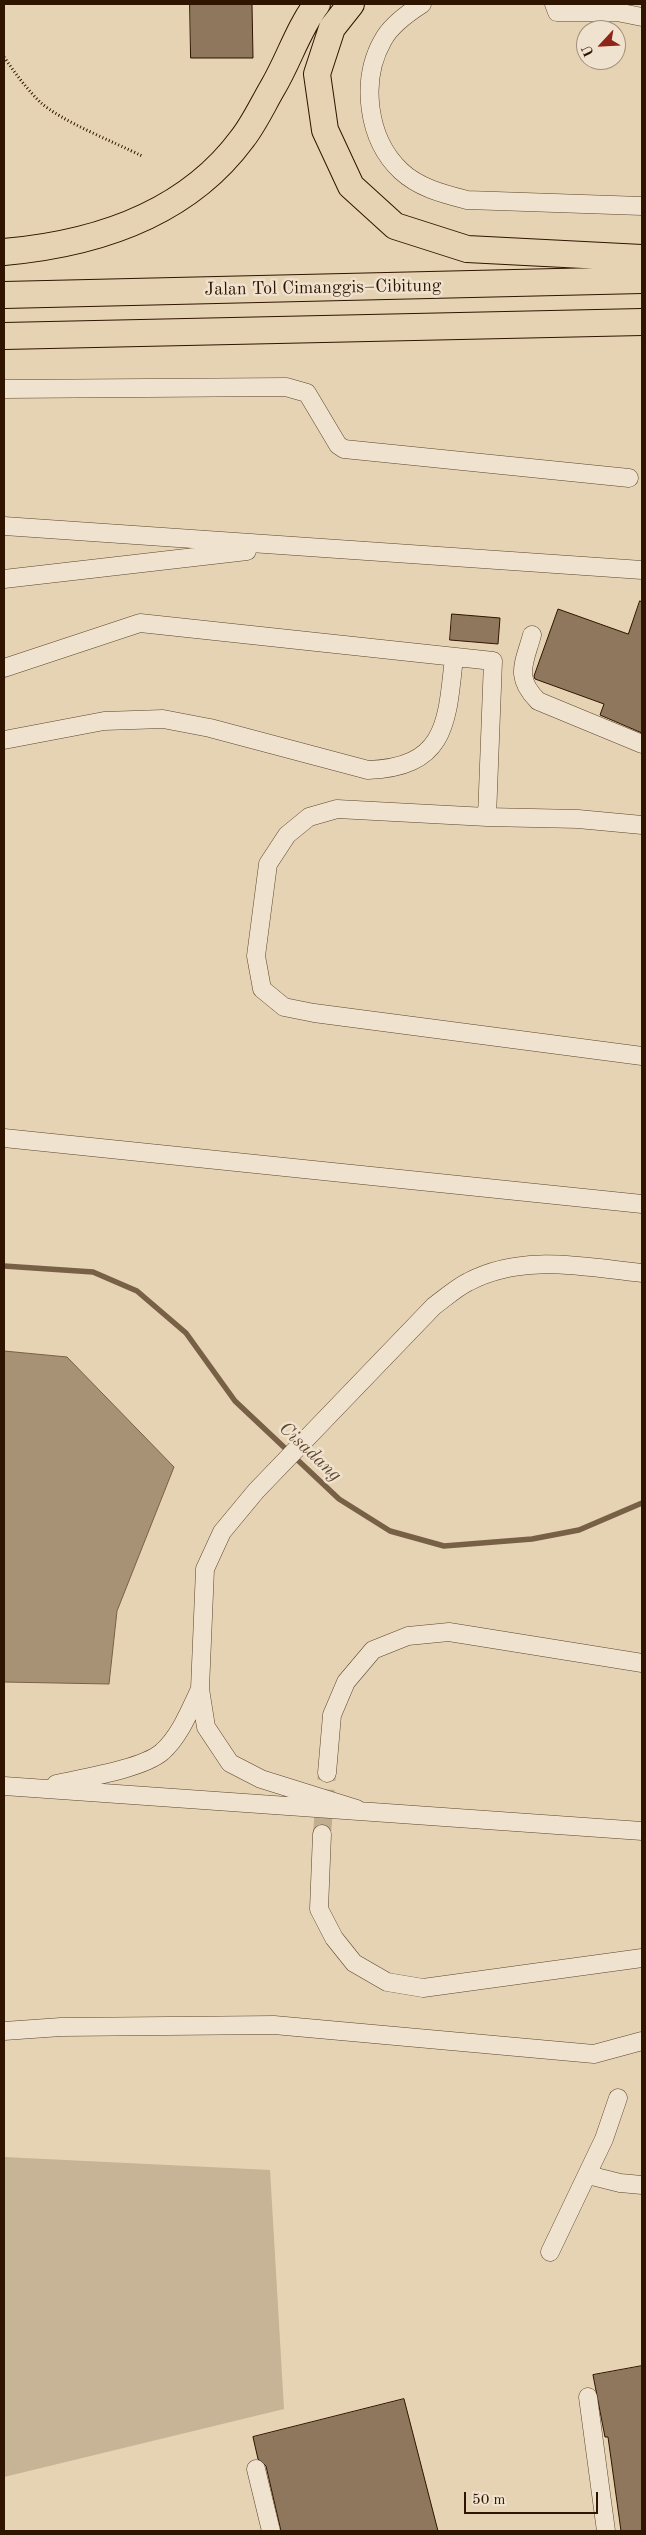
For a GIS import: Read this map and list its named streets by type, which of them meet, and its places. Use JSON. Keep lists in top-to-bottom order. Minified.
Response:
{"streets":{"highway":["Jalan Tol Cimanggis–Cibitung"]},"water":["Cisadang"],"scale_bar":"50 m","north":"bottom left"}
